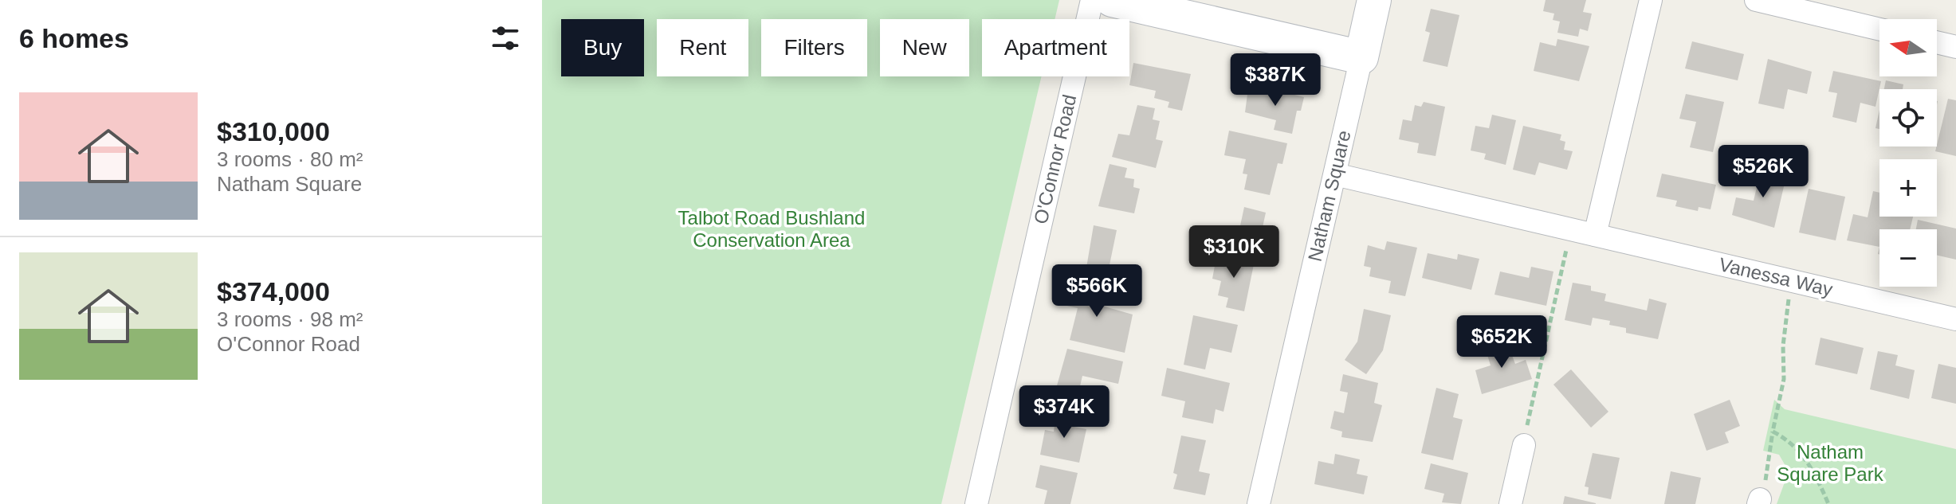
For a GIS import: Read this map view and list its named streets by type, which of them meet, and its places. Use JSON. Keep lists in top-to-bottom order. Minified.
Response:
{"streets":{"street":["O'Connor Road","Natham Square","Vanessa Way"]},"crossings":[["Natham Square","Vanessa Way"]],"parks":["Talbot Road Bushland Conservation Area","Natham Square Park"],"north":"left","page":{"heading":"6 homes","map_buttons":["+","−"],"chip":["Buy","Rent","Filters","New","Apartment"],"price":["$387K","$526K","$310K","$566K","$652K","$374K"],"list":[{"name":"$310,000","note":"3 rooms · 80 m² · Natham Square"},{"name":"$374,000","note":"3 rooms · 98 m² · O'Connor Road"}]}}
